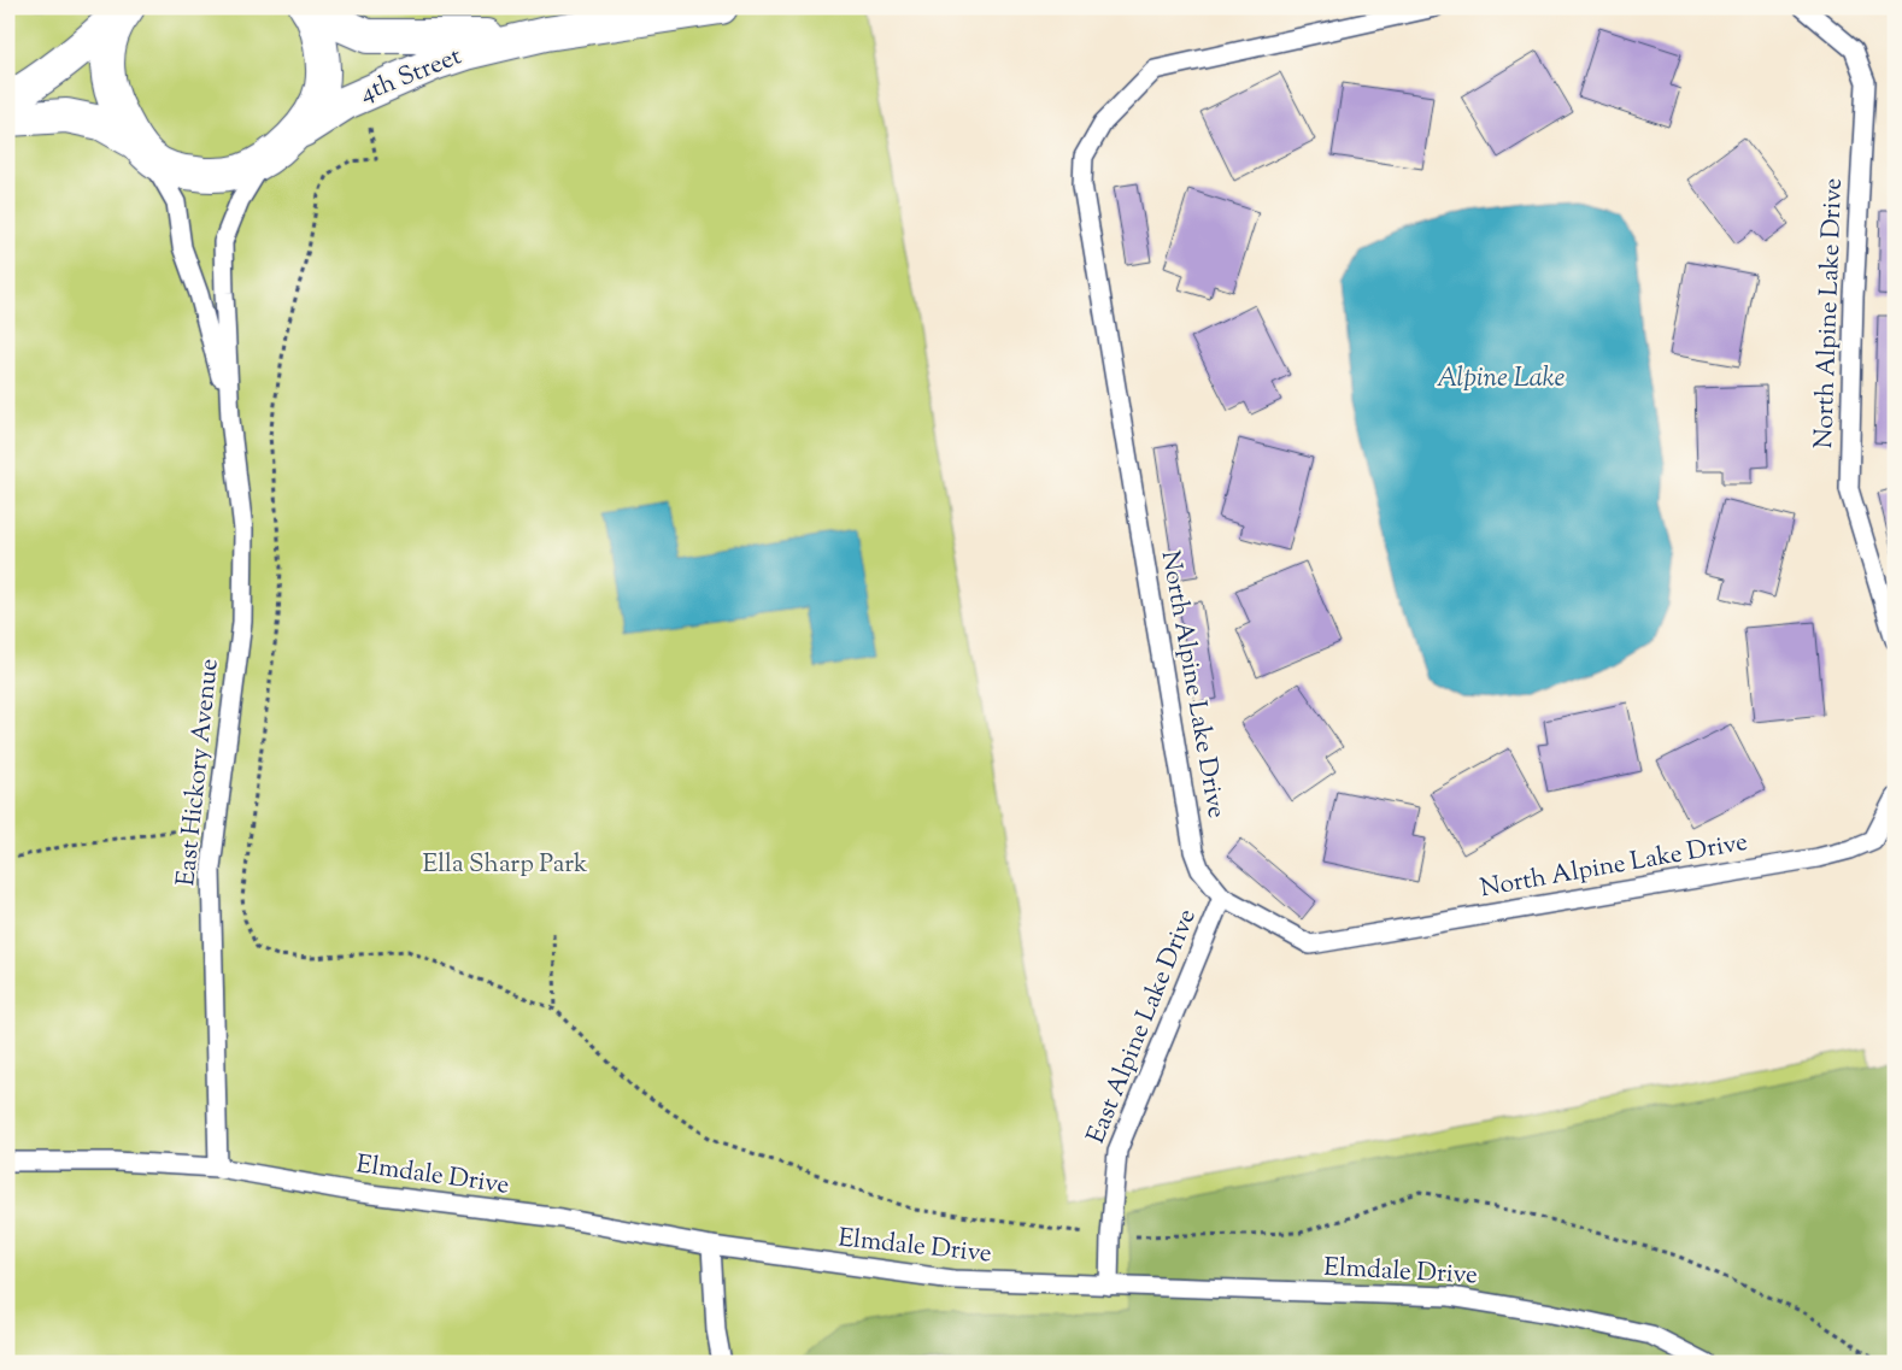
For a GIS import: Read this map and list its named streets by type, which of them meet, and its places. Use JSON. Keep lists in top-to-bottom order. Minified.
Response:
{"streets":{"street":["4th Street"],"lane":["North Alpine Lake Drive","East Hickory Avenue","East Alpine Lake Drive","Elmdale Drive"]},"crossings":[["4th Street","East Hickory Avenue"],["North Alpine Lake Drive","East Alpine Lake Drive"],["East Hickory Avenue","Elmdale Drive"],["East Alpine Lake Drive","Elmdale Drive"]],"water":["Alpine Lake"],"parks":["Ella Sharp Park"]}
